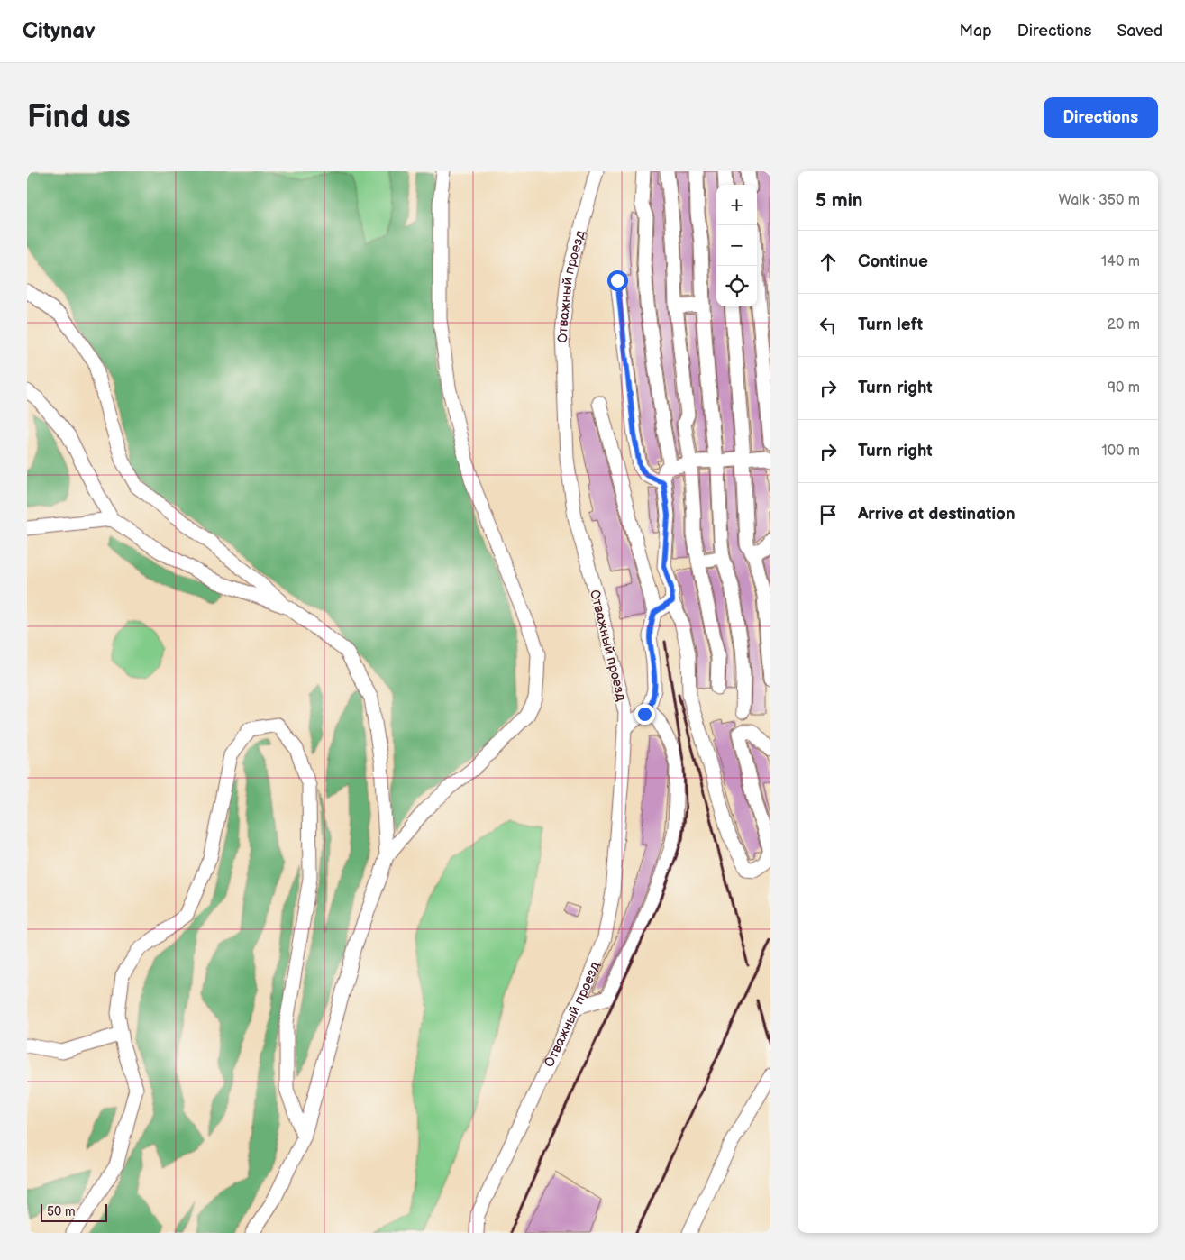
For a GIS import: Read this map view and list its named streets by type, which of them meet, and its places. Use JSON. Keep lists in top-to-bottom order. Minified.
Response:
{"streets":{"street":["Отважный проезд"]},"scale_bar":"50 m","page":{"header":"Citynav","nav":["Map","Directions","Saved"],"buttons":"Directions","title":"Find us","heading":["5 min","Walk · 350 m"],"map_buttons":["+","−"],"list":[["Continue","140 m"],["Turn left","20 m"],["Turn right","90 m"],["Turn right","100 m"],"Arrive at destination"],"scale":"50 m"}}
